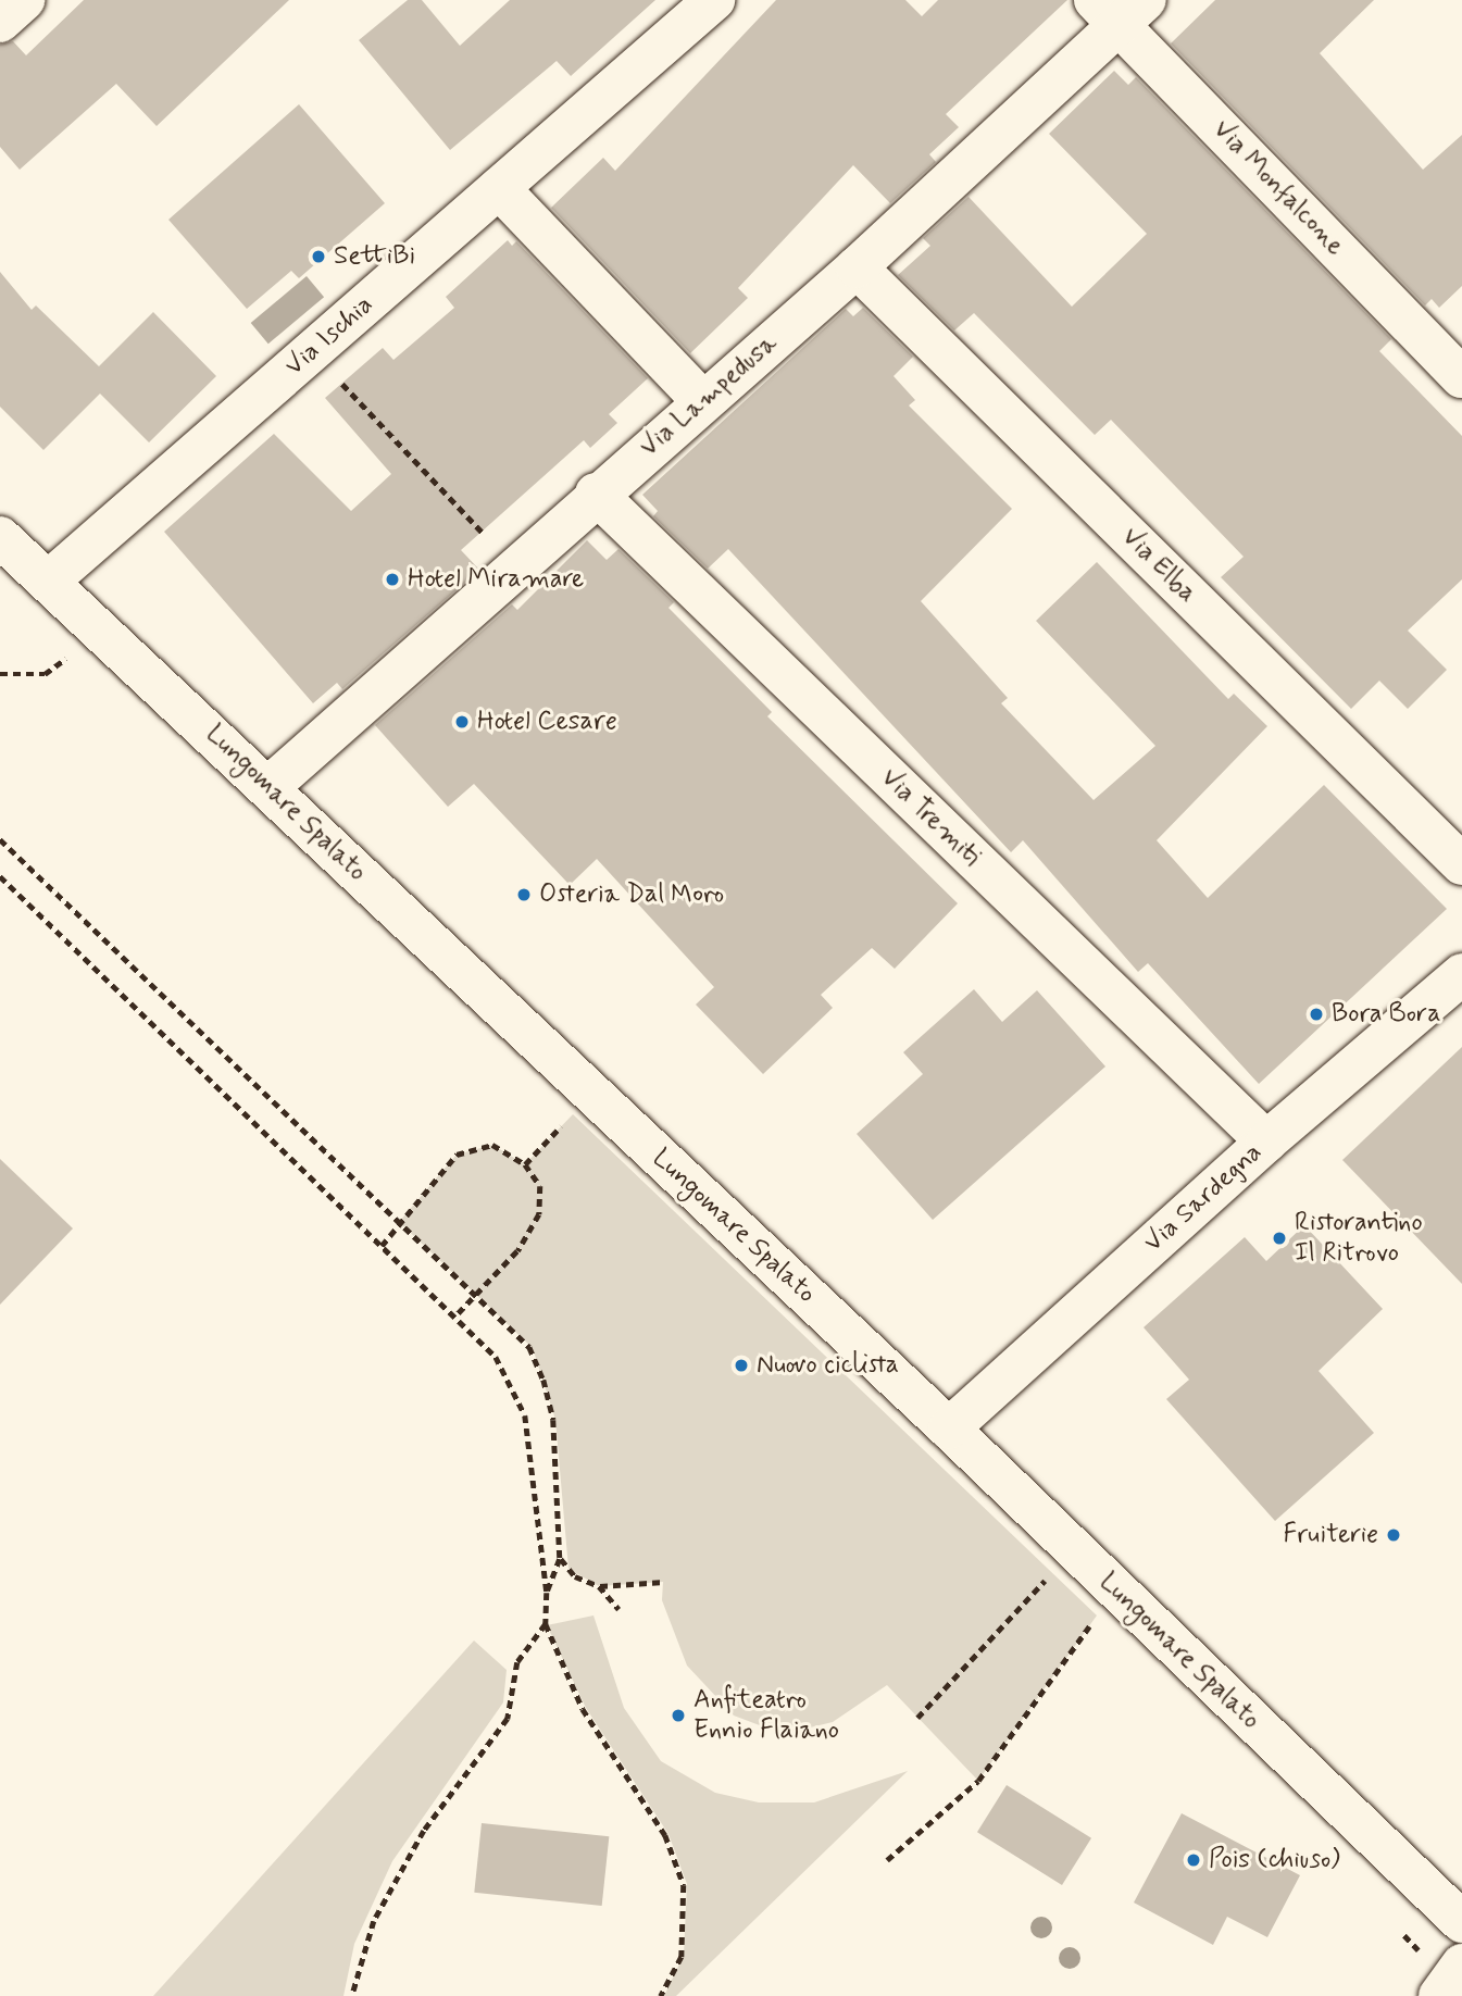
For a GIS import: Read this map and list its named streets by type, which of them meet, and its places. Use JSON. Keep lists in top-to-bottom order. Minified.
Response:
{"streets":{"street":["Via Monfalcone","Via Ischia","Via Lampedusa","Via Elba","Lungomare Spalato","Via Tremiti","Via Sardegna"]},"crossings":[["Via Monfalcone","Via Lampedusa"],["Via Ischia","Lungomare Spalato"],["Via Lampedusa","Via Elba"],["Via Lampedusa","Lungomare Spalato"],["Via Lampedusa","Via Tremiti"],["Lungomare Spalato","Via Sardegna"],["Via Tremiti","Via Sardegna"]],"places":["SettiBi","Hotel Miramare","Hotel Cesare","Osteria Dal Moro","Bora Bora","Ristorantino Il Ritrovo","Nuovo ciclista","Fruiterie","Anfiteatro Ennio Flaiano","Pois (chiuso)"]}
